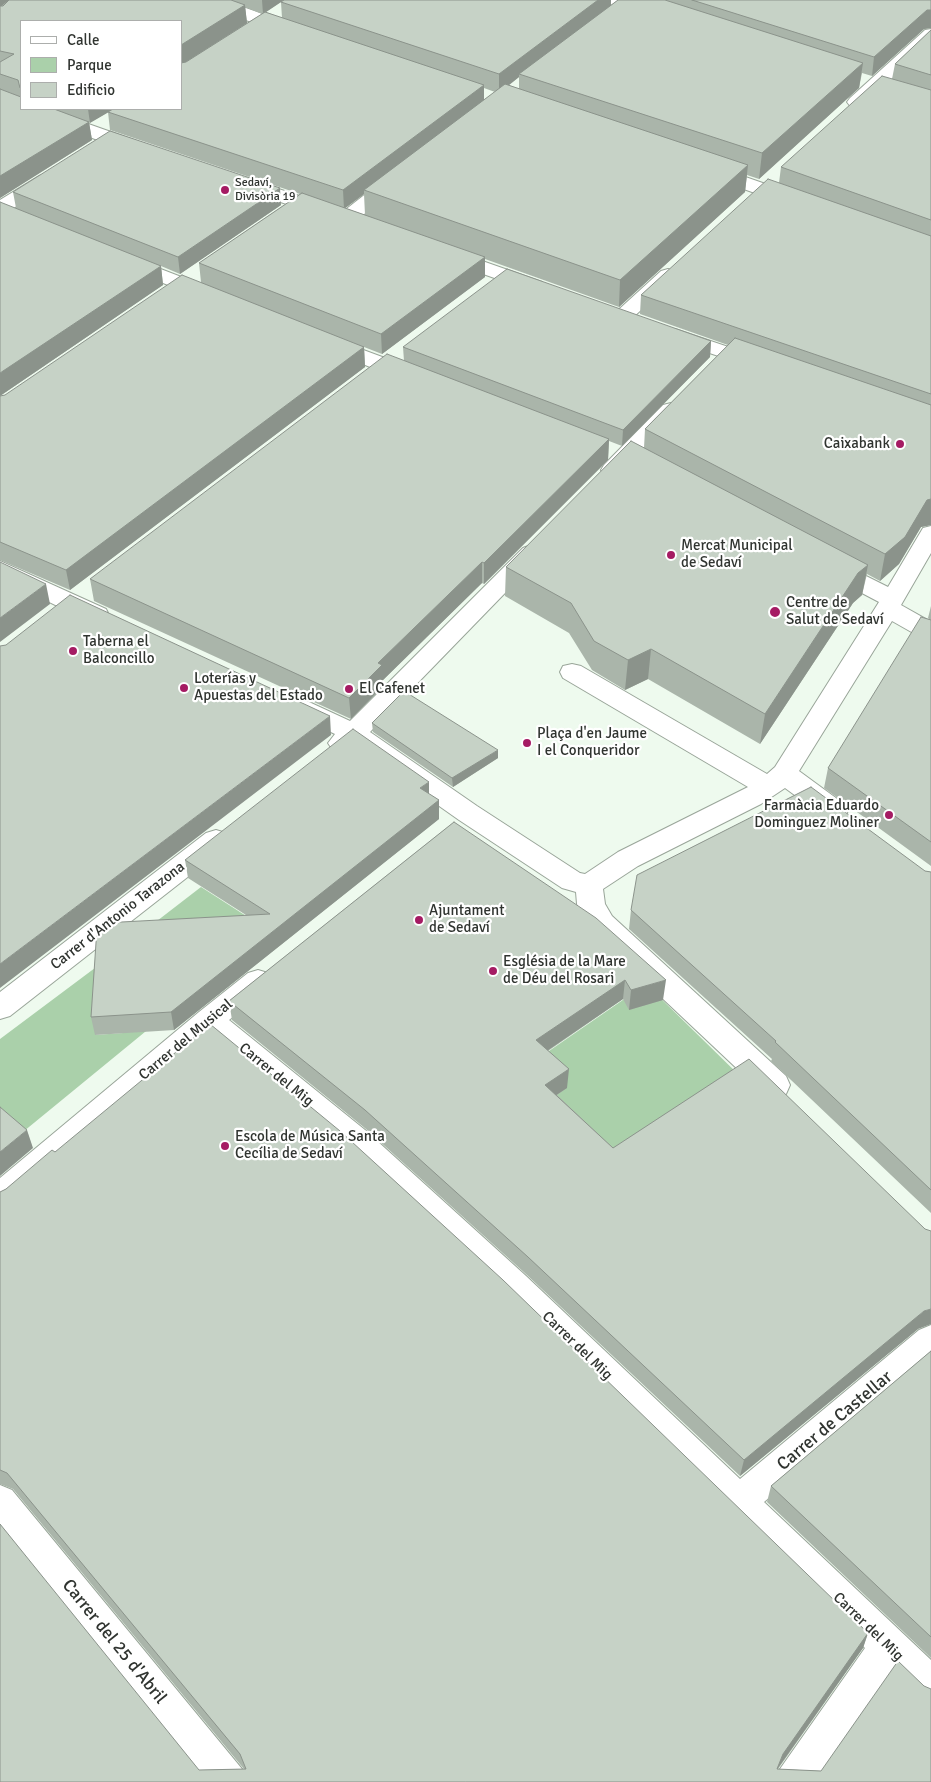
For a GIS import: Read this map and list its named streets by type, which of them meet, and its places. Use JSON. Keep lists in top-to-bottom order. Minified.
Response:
{"streets":{"street":["Carrer d'Antonio Tarazona","Carrer del Musical","Carrer del Mig","Carrer de Castellar","Carrer del 25 d'Abril"]},"crossings":[["Carrer del Musical","Carrer del Mig"],["Carrer del Mig","Carrer de Castellar"]],"places":["Sedaví, Divisòria 19","Caixabank","Mercat Municipal de Sedaví","Centre de Salut de Sedaví","Taberna el Balconcillo","Loterías y Apuestas del Estado","El Cafenet","Plaça d'en Jaume I el Conqueridor","Farmàcia Eduardo Dominguez Moliner","Ajuntament de Sedaví","Església de la Mare de Déu del Rosari","Escola de Música Santa Cecília de Sedaví"],"legend":["Calle","Parque","Edificio"]}
